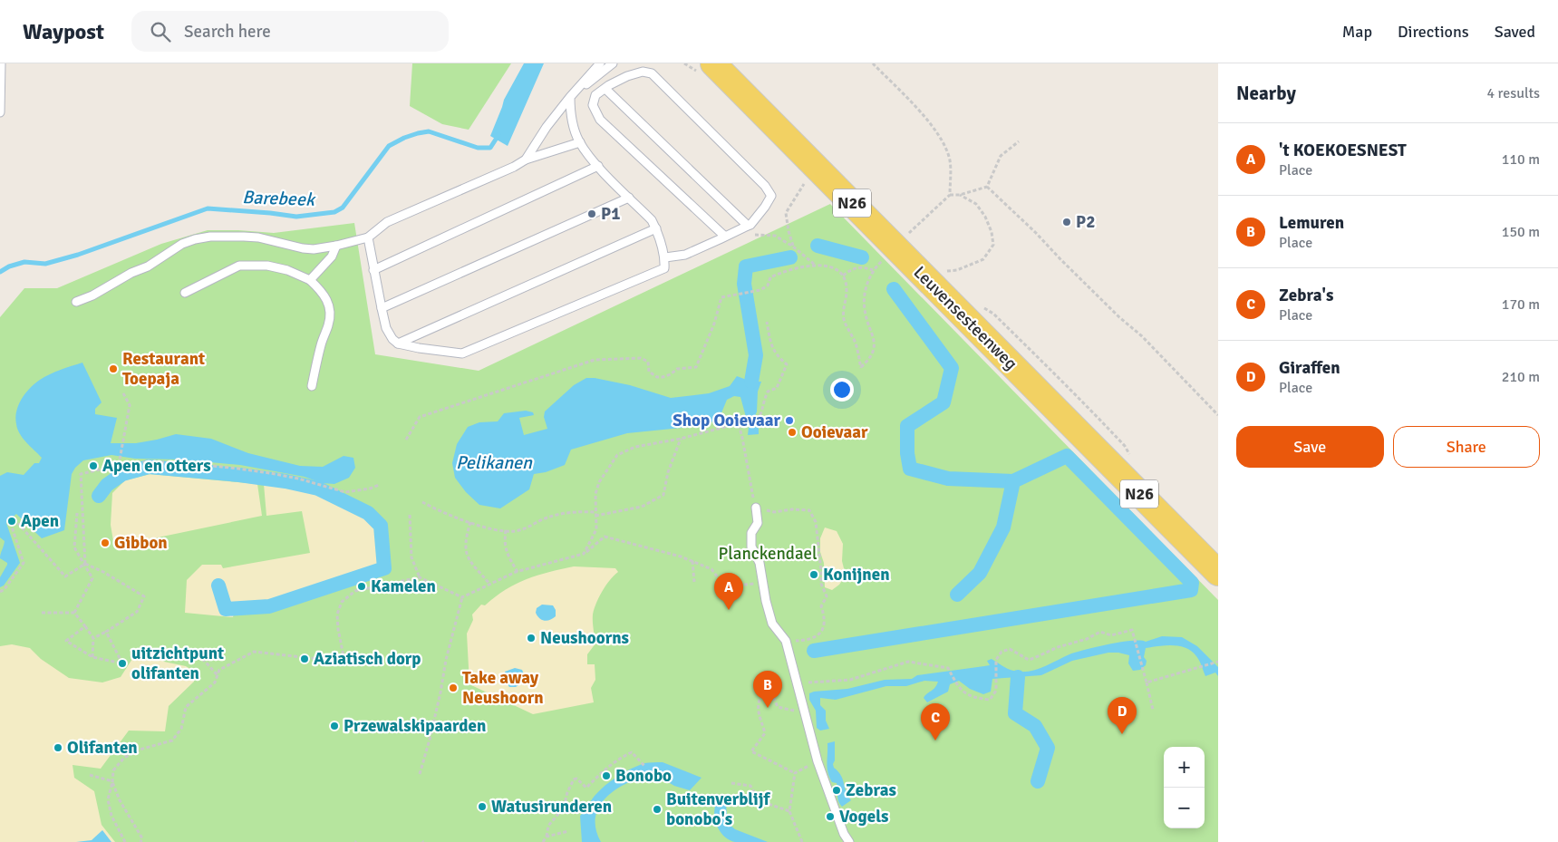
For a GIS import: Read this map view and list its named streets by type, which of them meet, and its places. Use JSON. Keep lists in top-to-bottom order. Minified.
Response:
{"streets":{"main road":["N26","Leuvensesteenweg"]},"water":["Barebeek","Pelikanen"],"parks":["Planckendael"],"places":["P1","P2","Restaurant Toepaja","Shop Ooievaar","Ooievaar","Apen en otters","Apen","Gibbon","Konijnen","Kamelen","Neushoorns","Aziatisch dorp","uitzichtpunt olifanten","Take away Neushoorn","Przewalskipaarden","Olifanten","Bonobo","Zebras","Watusirunderen","Buitenverblijf bonobo's","Vogels"],"page":{"header":"Waypost","search":"Search here","nav":["Map","Directions","Saved"],"heading":["Nearby","4 results"],"list":[{"mark":"A","name":"'t KOEKOESNEST","note":"Place","value":"110 m"},{"mark":"B","name":"Lemuren","note":"Place","value":"150 m"},{"mark":"C","name":"Zebra's","note":"Place","value":"170 m"},{"mark":"D","name":"Giraffen","note":"Place","value":"210 m"}],"buttons":["Save","Share"],"pins":["A","B","D","C"],"map_buttons":["+","−"]}}
